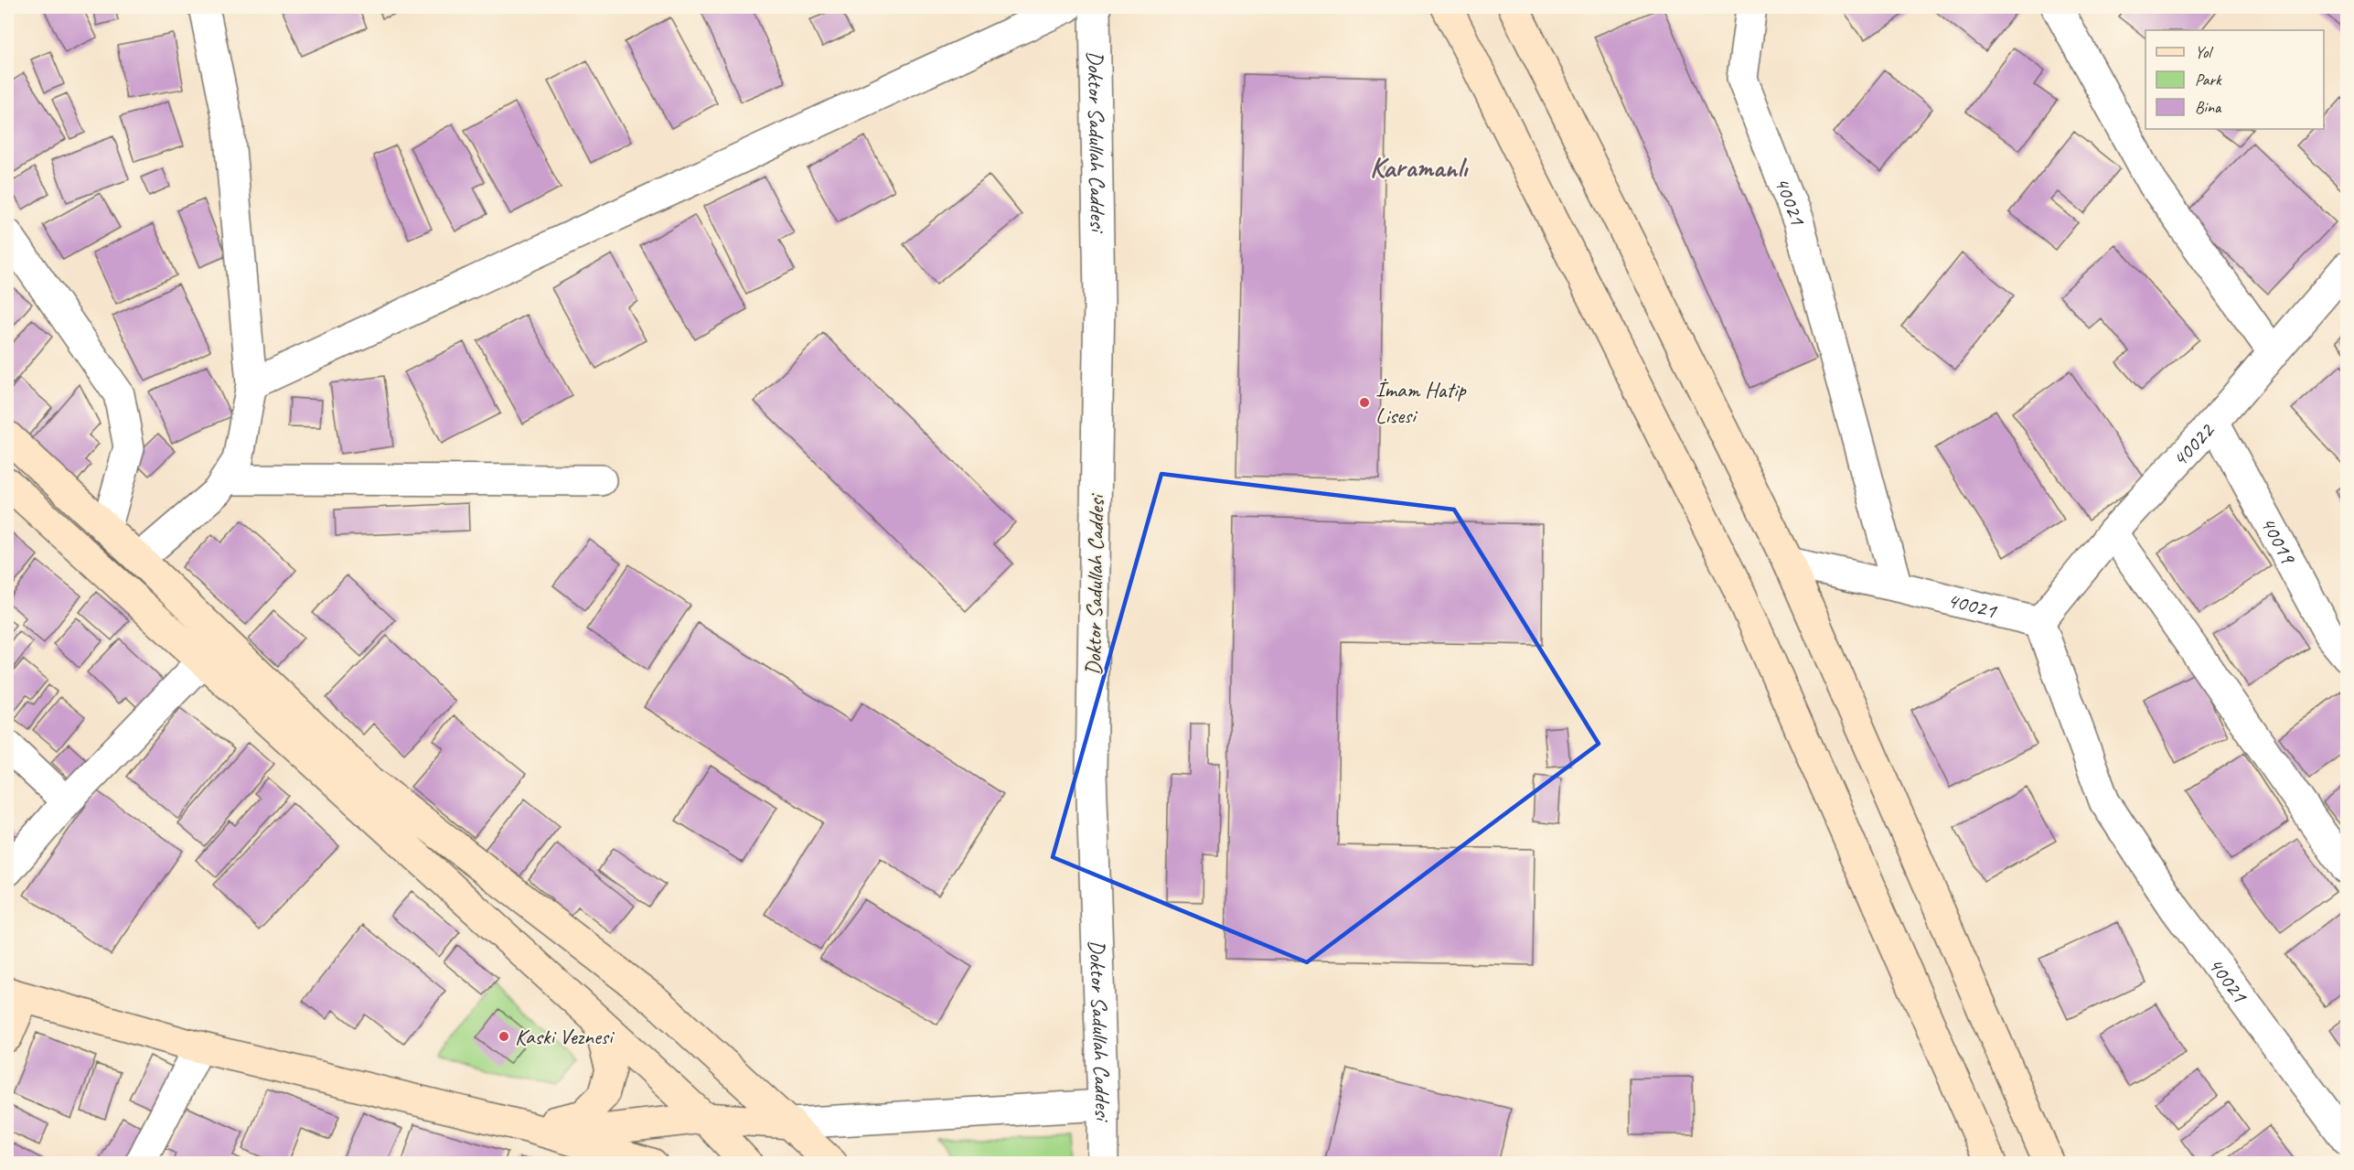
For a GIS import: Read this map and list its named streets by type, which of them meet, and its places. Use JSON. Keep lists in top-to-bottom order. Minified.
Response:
{"streets":{"street":["Doktor Sadullah Caddesi","40021","40022","40019"]},"crossings":[["40021","40022"],["40022","40019"]],"districts":["Karamanlı"],"places":["İmam Hatip Lisesi","Kaski Veznesi"],"legend":["Yol","Park","Bina"]}
